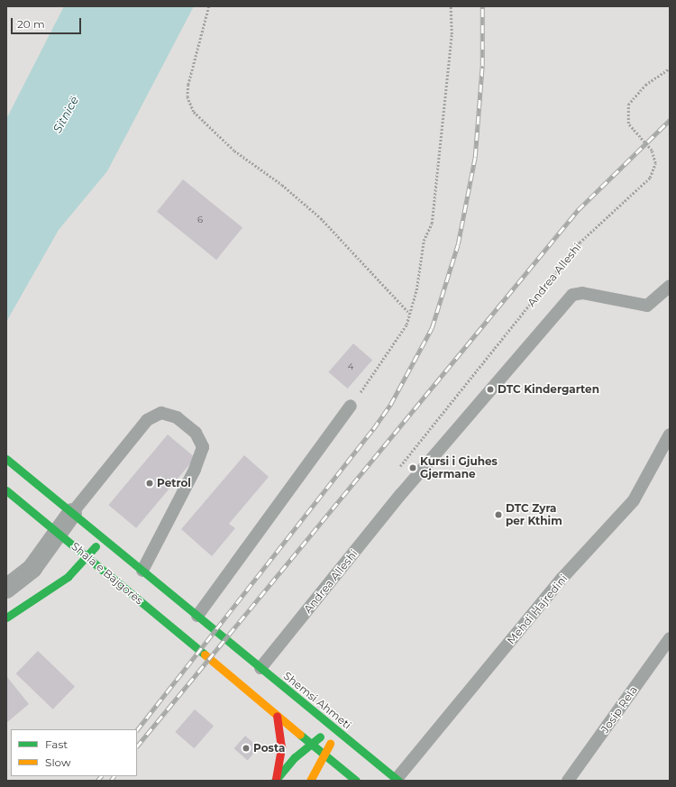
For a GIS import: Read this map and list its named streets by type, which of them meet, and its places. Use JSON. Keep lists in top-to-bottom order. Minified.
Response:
{"streets":{"main road":["Shala e Bajgorës","Shemsi Ahmeti"],"lane":["Andrea Alleshi","Mehdi Hajredini","Josip Rela"]},"crossings":[["Andrea Alleshi","Shemsi Ahmeti"],["Mehdi Hajredini","Shemsi Ahmeti"]],"water":["Sitnicë"],"places":["DTC Kindergarten","Kursi i Gjuhes Gjermane","Petrol","DTC Zyra per Kthim","Posta"],"house_numbers":["6","4"],"legend":["Fast","Slow"],"scale_bar":"20 m"}
